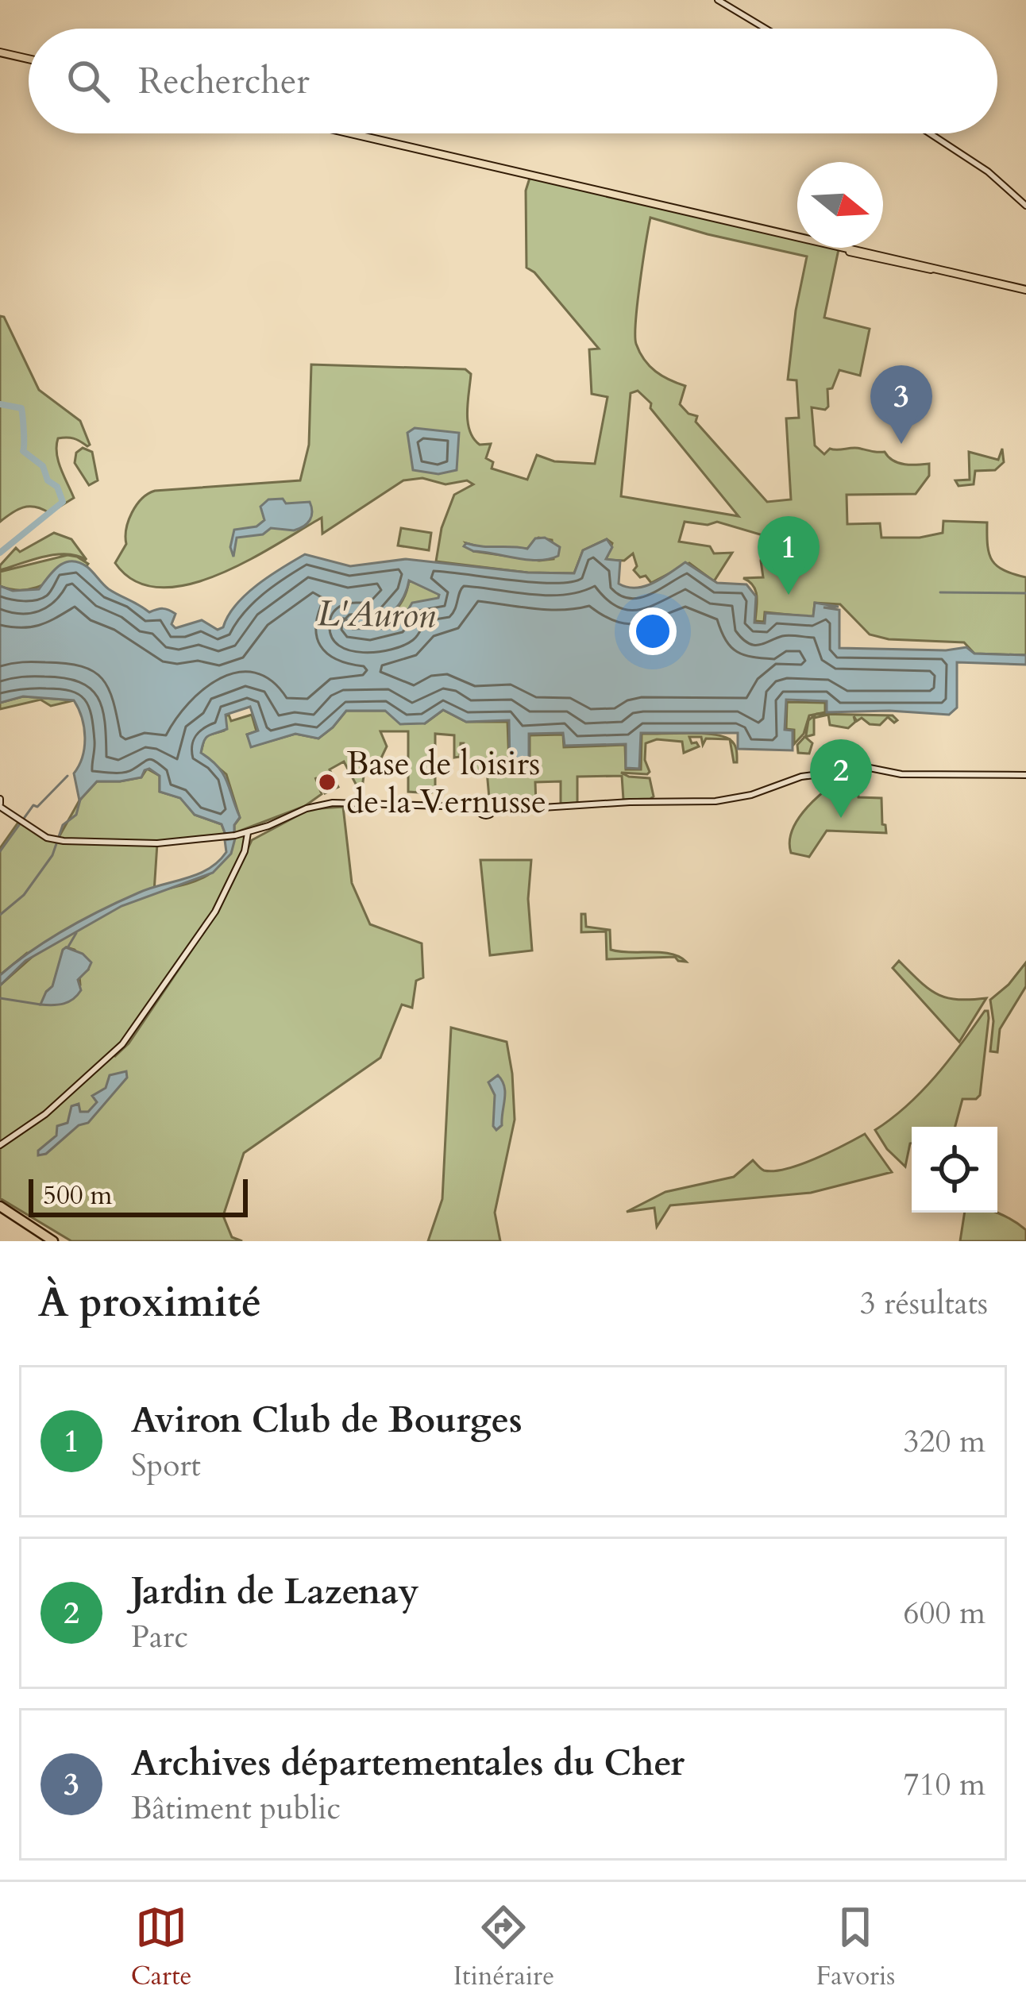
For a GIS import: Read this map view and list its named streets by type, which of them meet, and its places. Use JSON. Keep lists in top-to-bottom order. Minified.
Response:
{"water":["L'Auron"],"places":["Base de loisirs de la Vernusse"],"scale_bar":"500 m","north":"right","page":{"search":"Rechercher","pins":["3","1","2"],"scale":"500 m","heading":["À proximité","3 résultats"],"list":[{"mark":"1","name":"Aviron Club de Bourges","note":"Sport","value":"320 m"},{"mark":"2","name":"Jardin de Lazenay","note":"Parc","value":"600 m"},{"mark":"3","name":"Archives départementales du Cher","note":"Bâtiment public","value":"710 m"}],"nav":["Carte","Itinéraire","Favoris"]}}
